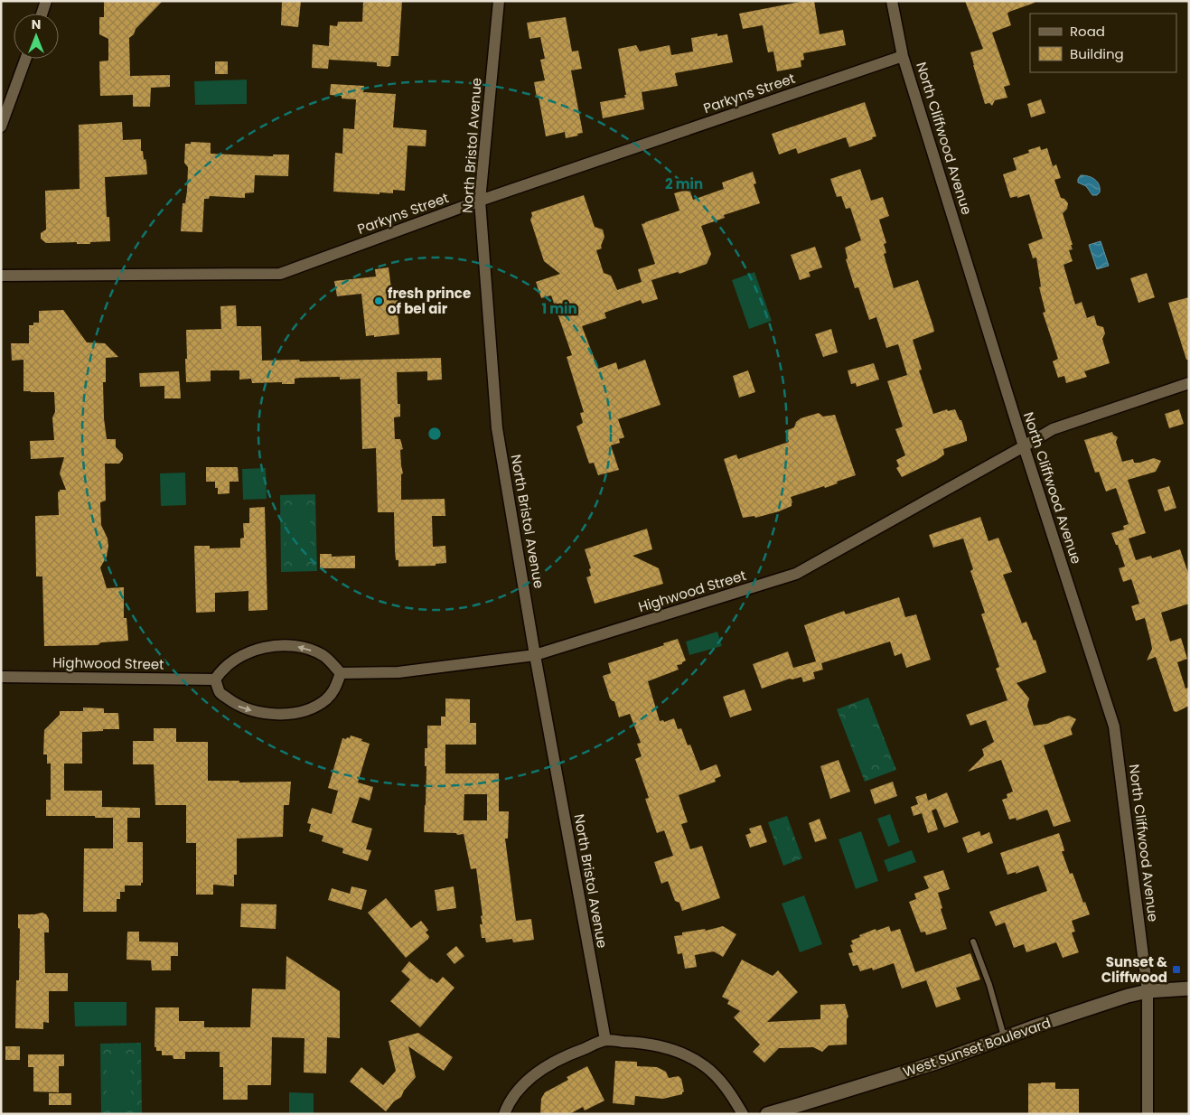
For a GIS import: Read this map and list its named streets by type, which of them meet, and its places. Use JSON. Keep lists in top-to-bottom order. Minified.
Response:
{"streets":{"main road":["West Sunset Boulevard"],"street":["Parkyns Street","North Cliffwood Avenue","North Bristol Avenue","Highwood Street"]},"crossings":[["Parkyns Street","North Cliffwood Avenue"],["Parkyns Street","North Bristol Avenue"],["North Cliffwood Avenue","Highwood Street"],["North Cliffwood Avenue","West Sunset Boulevard"],["North Bristol Avenue","Highwood Street"]],"places":{"other":["fresh prince of bel air"],"transit":["Sunset & Cliffwood"]},"legend":["Road","Building"],"north":"top","rings":["2 min","1 min"]}
